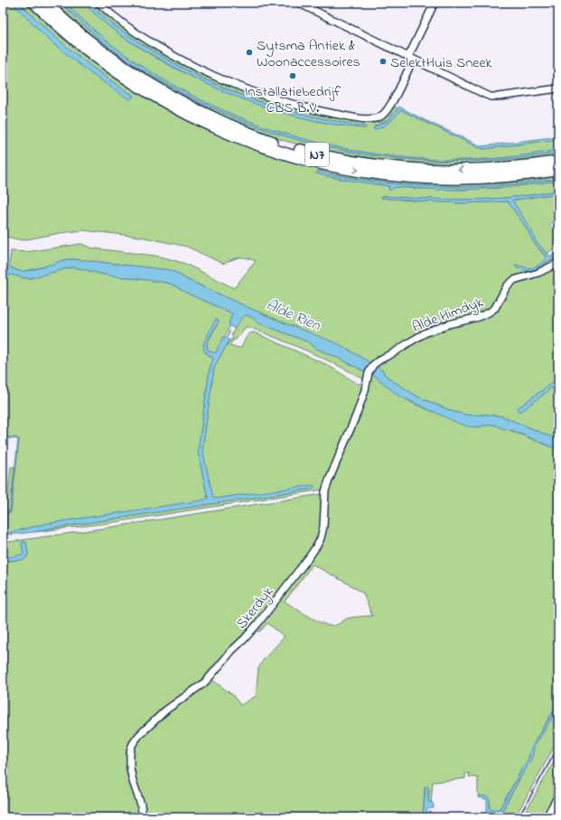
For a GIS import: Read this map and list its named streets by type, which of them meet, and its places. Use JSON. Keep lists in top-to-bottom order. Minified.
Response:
{"streets":{"highway":["N7"],"street":["Alde Himdyk","Skerdyk"]},"crossings":[["Alde Himdyk","Skerdyk"]],"water":["Alde Rien"],"places":["Sytsma Antiek & Woonaccessoires","SelektHuis Sneek","Installatiebedrijf CBS B.V."]}
